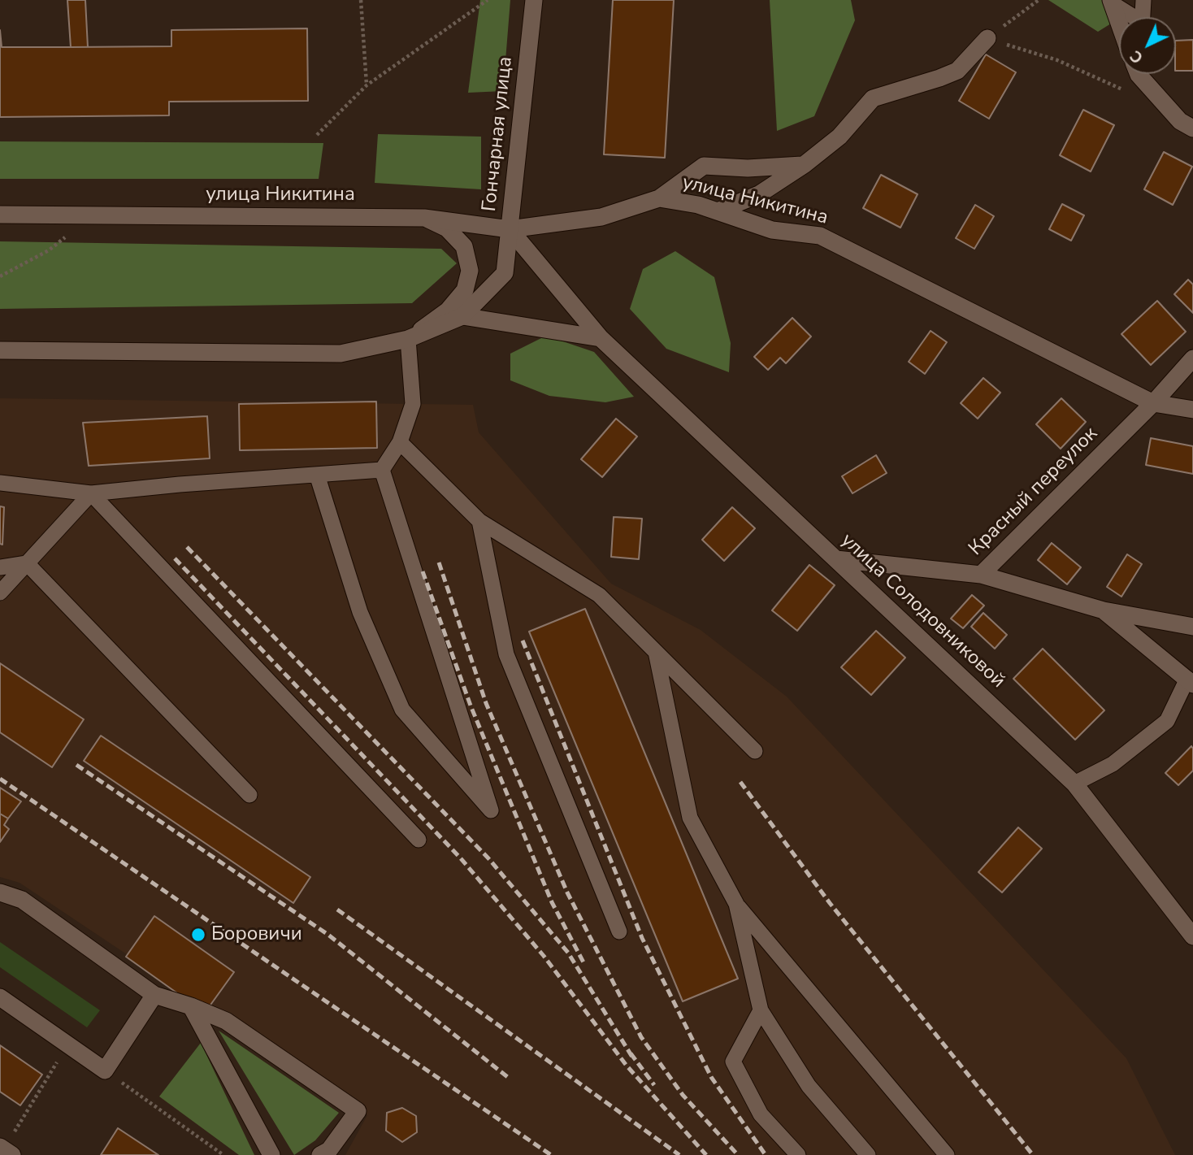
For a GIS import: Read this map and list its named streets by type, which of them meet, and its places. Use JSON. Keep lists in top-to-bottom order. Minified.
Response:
{"streets":{"street":["Гончарная улица","улица Никитина","Красный переулок","улица Солодовниковой"]},"crossings":[["Гончарная улица","улица Никитина"],["Гончарная улица","улица Солодовниковой"],["улица Никитина","Красный переулок"],["улица Никитина","улица Солодовниковой"],["Красный переулок","улица Солодовниковой"]],"places":["Боровичи"],"north":"bottom left"}
